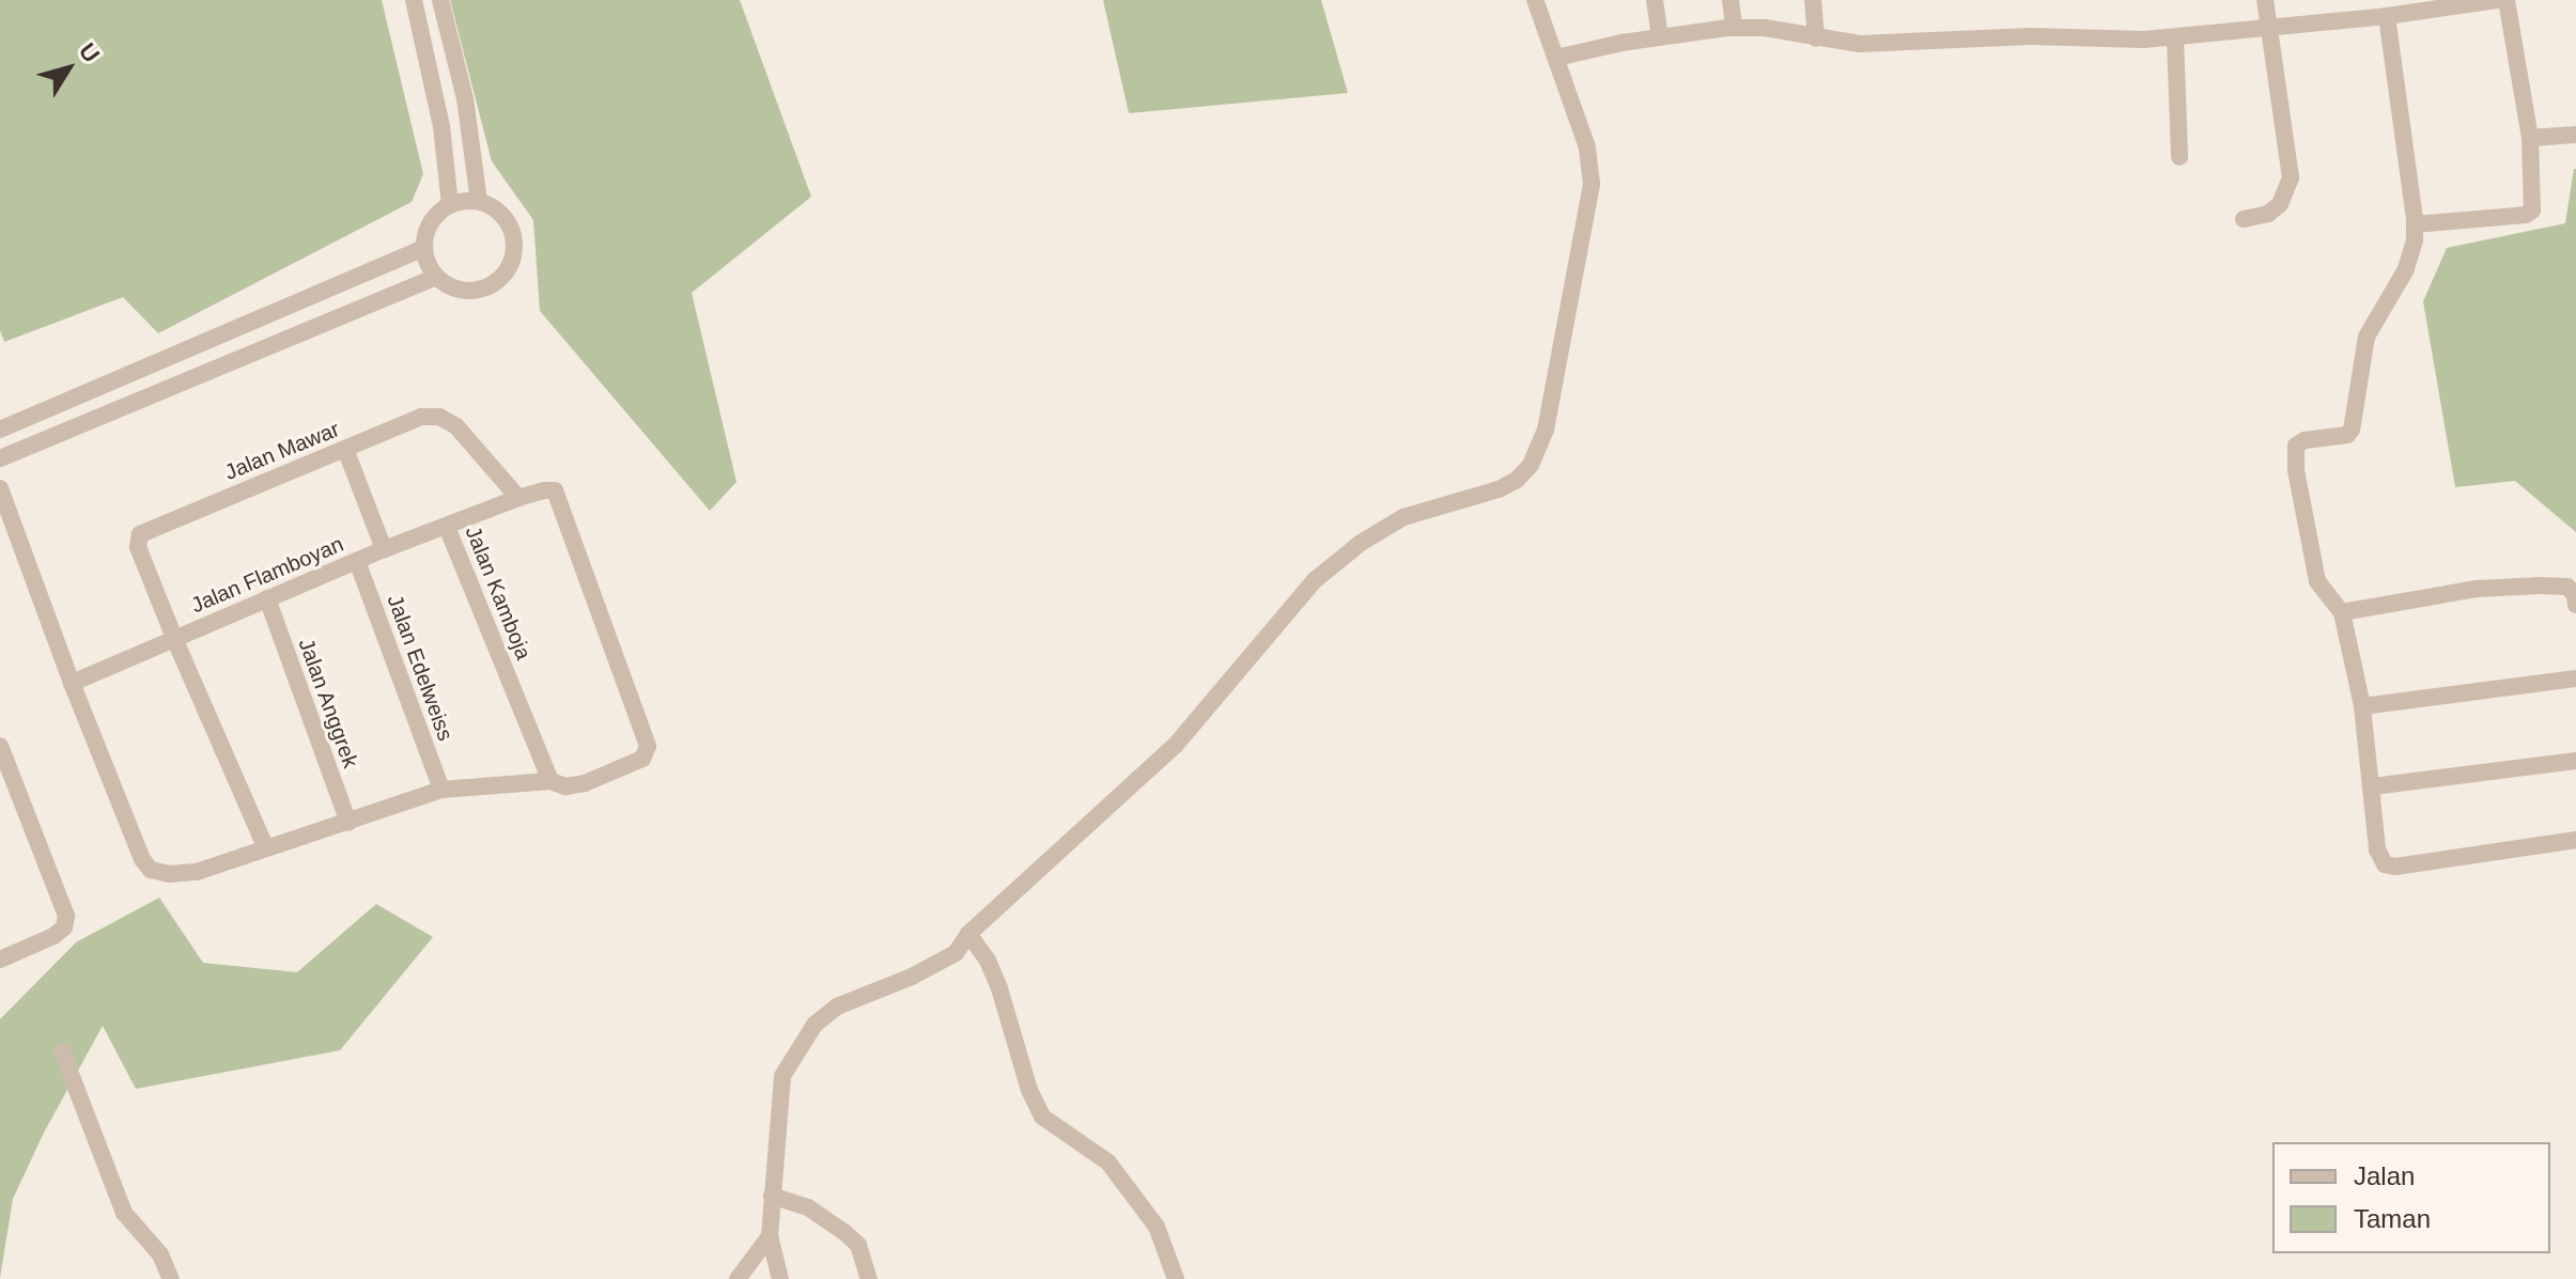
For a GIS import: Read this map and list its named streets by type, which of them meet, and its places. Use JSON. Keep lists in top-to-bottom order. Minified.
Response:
{"streets":{"street":["Jalan Mawar","Jalan Flamboyan","Jalan Kamboja","Jalan Edelweiss","Jalan Anggrek"]},"crossings":[["Jalan Mawar","Jalan Flamboyan"],["Jalan Mawar","Jalan Kamboja"],["Jalan Flamboyan","Jalan Kamboja"],["Jalan Flamboyan","Jalan Edelweiss"],["Jalan Flamboyan","Jalan Anggrek"]],"legend":["Jalan","Taman"],"north":"top right"}
